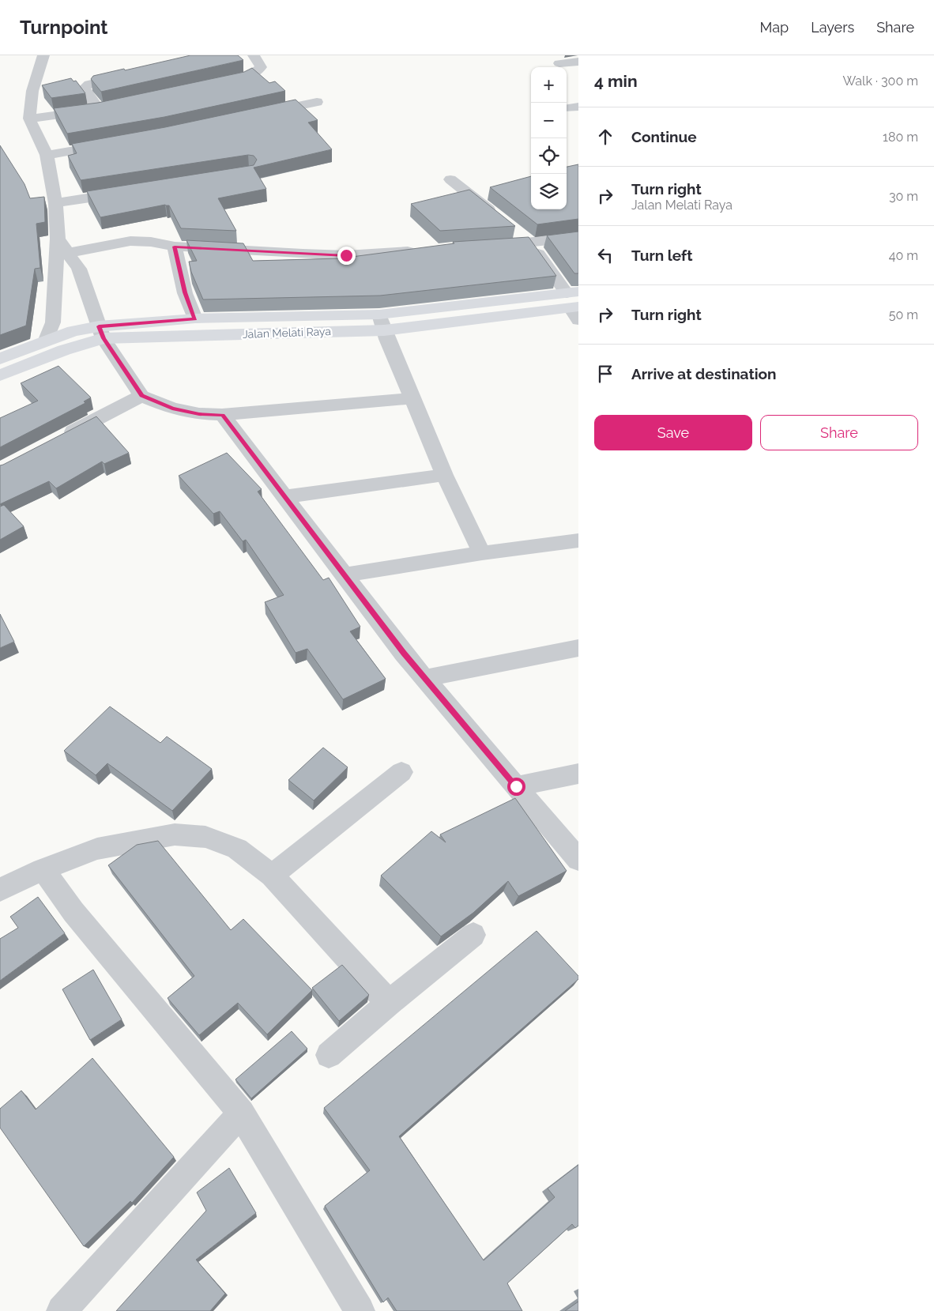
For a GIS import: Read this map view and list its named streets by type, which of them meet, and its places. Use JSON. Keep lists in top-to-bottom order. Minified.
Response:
{"streets":{"street":["Jalan Melati Raya"]},"page":{"header":"Turnpoint","nav":["Map","Layers","Share"],"heading":["4 min","Walk · 300 m"],"map_buttons":["+","−"],"list":[["Continue","180 m"],["Turn right","Jalan Melati Raya","30 m"],["Turn left","40 m"],["Turn right","50 m"],"Arrive at destination"],"buttons":["Save","Share"]}}
